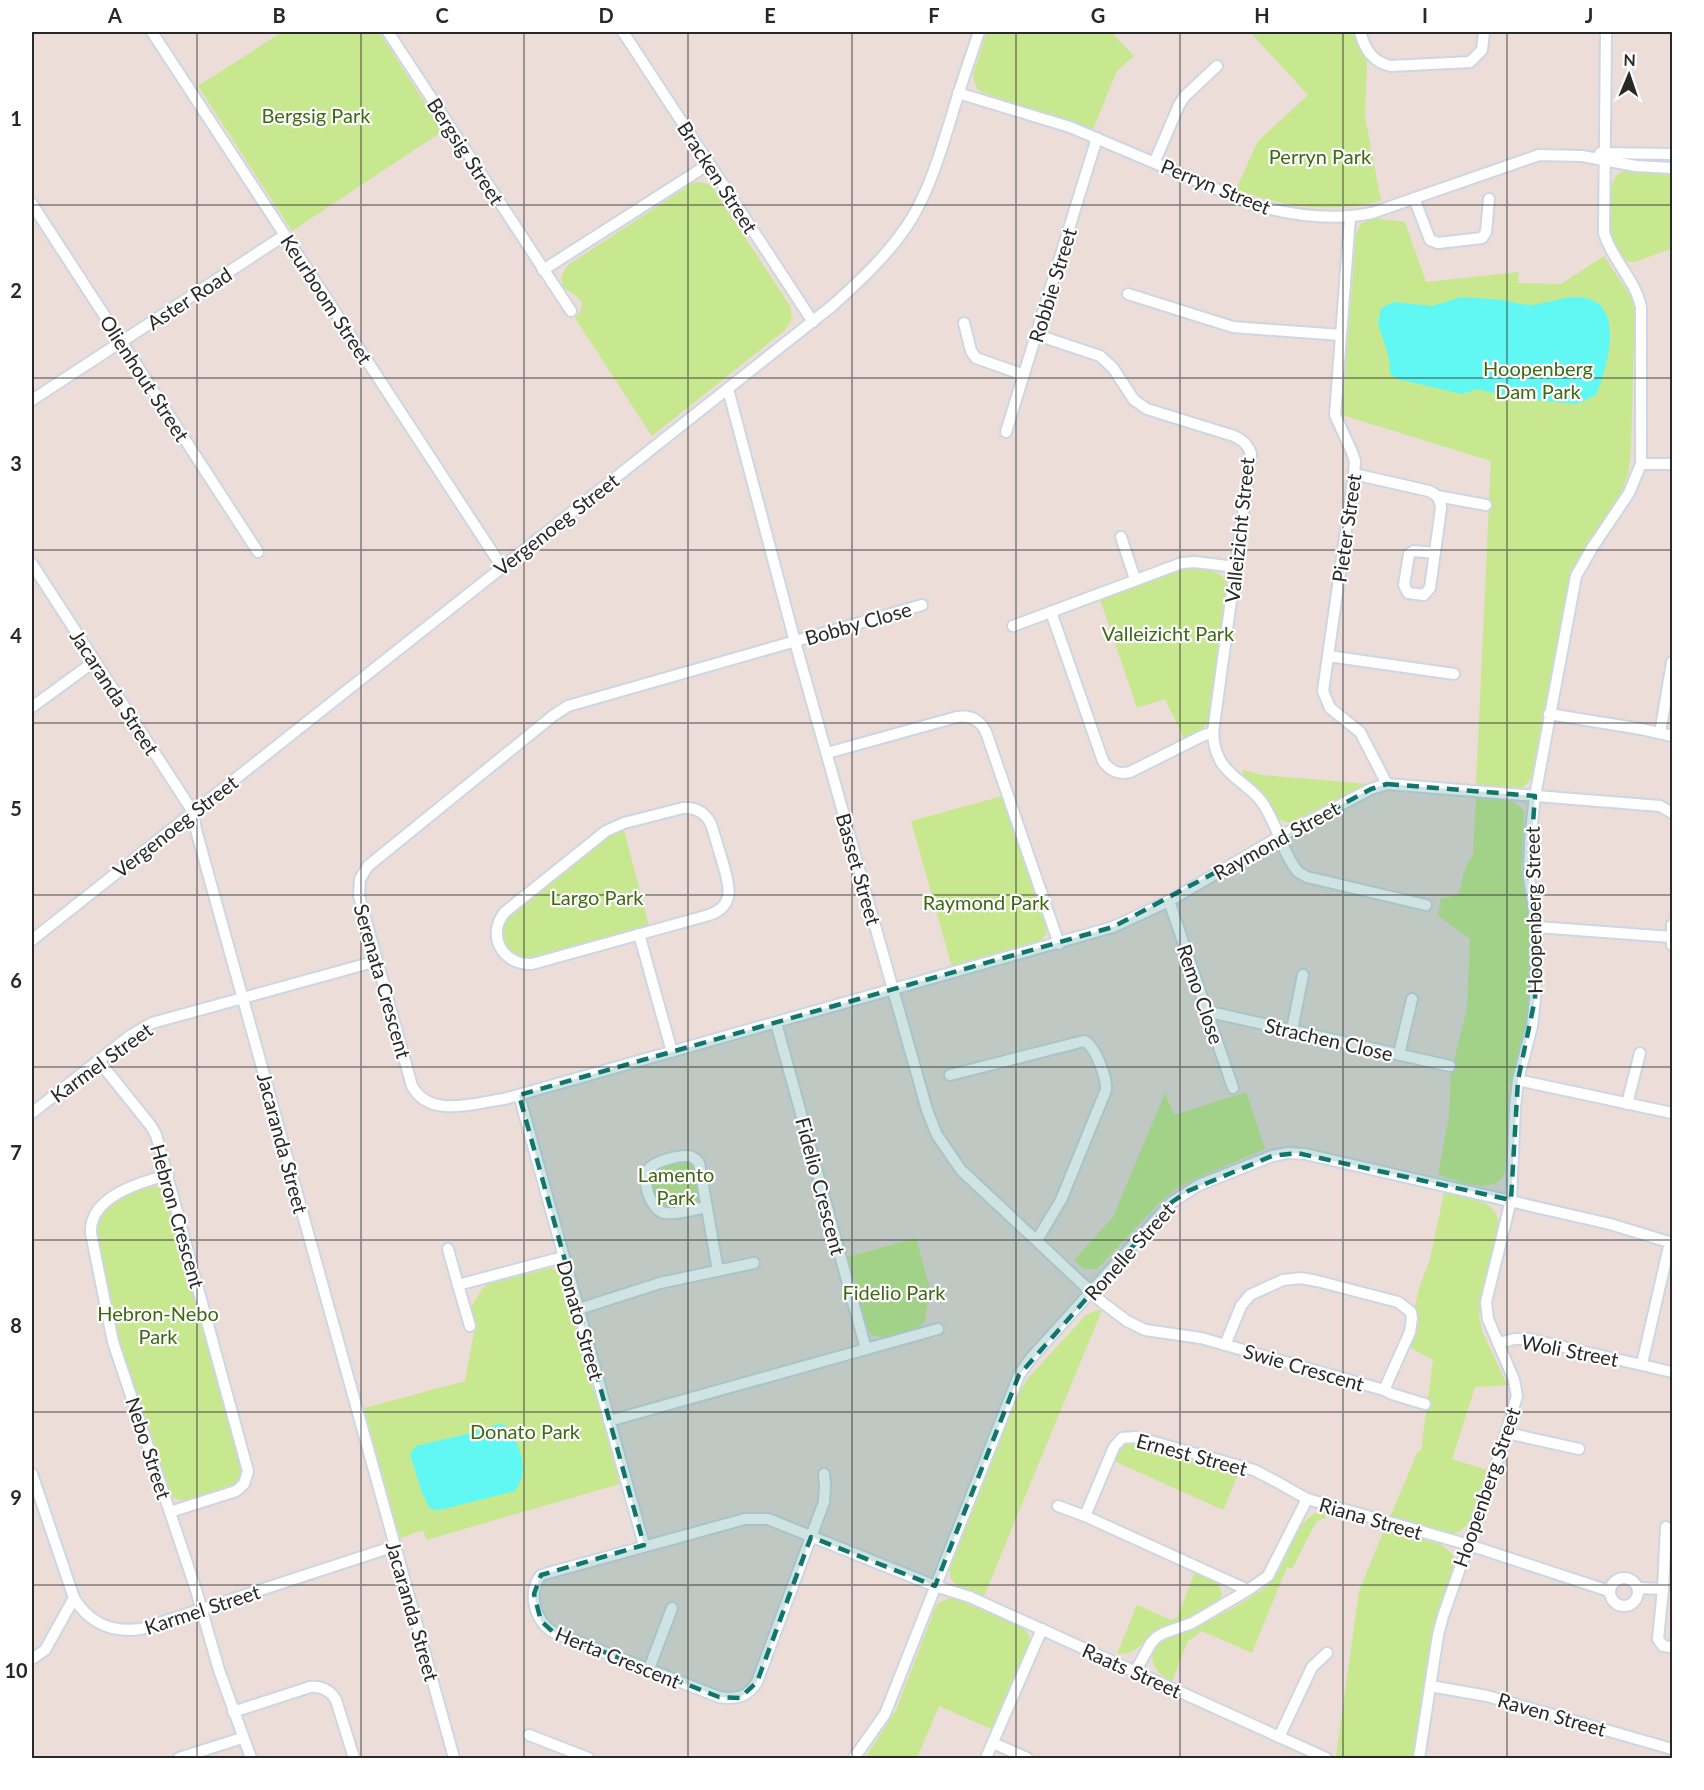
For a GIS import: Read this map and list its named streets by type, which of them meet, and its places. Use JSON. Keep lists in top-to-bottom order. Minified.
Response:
{"streets":{"street":["Bergsig Street","Bracken Street","Perryn Street","Robbie Street","Aster Road","Keurboom Street","Olienhout Street","Vergenoeg Street","Pieter Street","Valleizicht Street","Bobby Close","Jacaranda Street","Raymond Street","Basset Street","Hoopenberg Street","Serenata Crescent","Remo Close","Strachen Close","Karmel Street","Fidelio Crescent","Hebron Crescent","Ronelle Street","Donato Street","Woli Street","Swie Crescent","Nebo Street","Ernest Street","Riana Street","Herta Crescent","Raats Street","Raven Street"]},"crossings":[["Bracken Street","Vergenoeg Street"],["Perryn Street","Robbie Street"],["Perryn Street","Vergenoeg Street"],["Perryn Street","Pieter Street"],["Perryn Street","Hoopenberg Street"],["Robbie Street","Valleizicht Street"],["Aster Road","Keurboom Street"],["Aster Road","Olienhout Street"],["Keurboom Street","Vergenoeg Street"],["Vergenoeg Street","Jacaranda Street"],["Vergenoeg Street","Basset Street"],["Pieter Street","Raymond Street"],["Valleizicht Street","Raymond Street"],["Bobby Close","Basset Street"],["Bobby Close","Serenata Crescent"],["Jacaranda Street","Karmel Street"],["Raymond Street","Basset Street"],["Raymond Street","Hoopenberg Street"],["Raymond Street","Serenata Crescent"],["Raymond Street","Remo Close"],["Basset Street","Serenata Crescent"],["Basset Street","Ronelle Street"],["Basset Street","Swie Crescent"],["Hoopenberg Street","Ronelle Street"],["Hoopenberg Street","Woli Street"],["Hoopenberg Street","Riana Street"],["Hoopenberg Street","Raven Street"],["Serenata Crescent","Karmel Street"],["Serenata Crescent","Fidelio Crescent"],["Serenata Crescent","Donato Street"],["Remo Close","Strachen Close"],["Karmel Street","Hebron Crescent"],["Karmel Street","Nebo Street"],["Hebron Crescent","Nebo Street"],["Ronelle Street","Woli Street"],["Ronelle Street","Swie Crescent"],["Ronelle Street","Herta Crescent"],["Ronelle Street","Raats Street"],["Donato Street","Herta Crescent"],["Ernest Street","Riana Street"],["Riana Street","Raats Street"],["Herta Crescent","Raats Street"]],"parks":["Bergsig Park","Perryn Park","Hoopenberg Dam Park","Valleizicht Park","Largo Park","Raymond Park","Lamento Park","Fidelio Park","Hebron-Nebo Park","Donato Park"],"north":"top","grid":{"columns":["A","B","C","D","E","F","G","H","I","J"],"rows":["1","2","3","4","5","6","7","8","9","10"]}}
